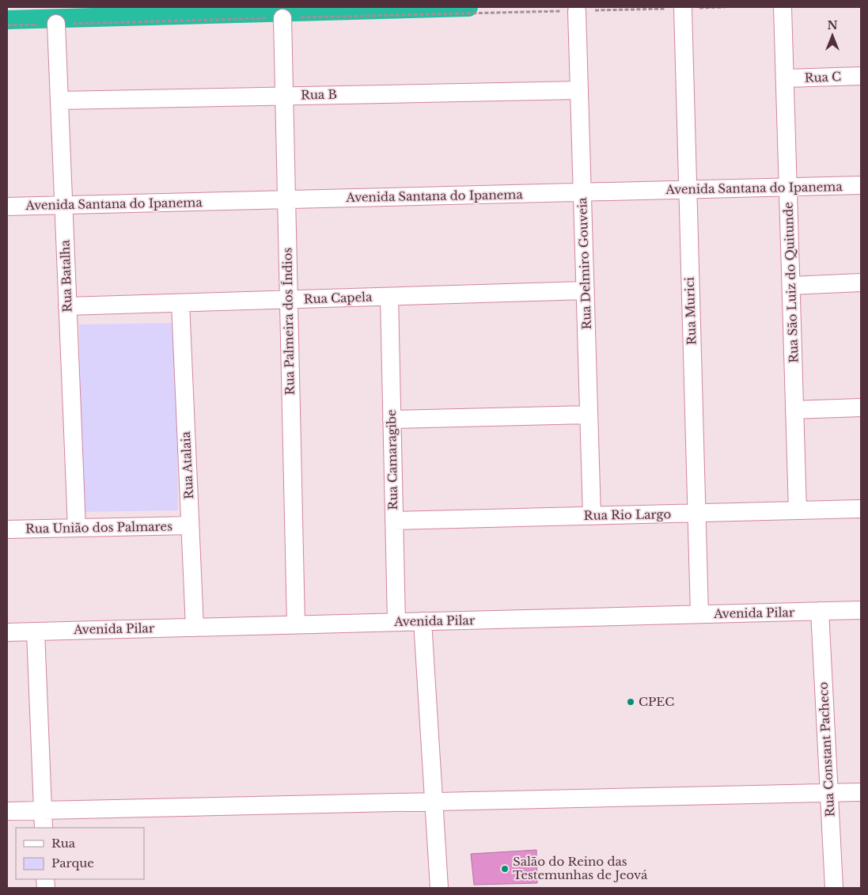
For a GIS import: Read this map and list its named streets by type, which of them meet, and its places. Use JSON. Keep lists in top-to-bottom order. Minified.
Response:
{"streets":{"street":["Rua C","Rua B","Avenida Santana do Ipanema","Rua Delmiro Gouveia","Rua Batalha","Rua São Luiz do Quitunde","Rua Capela","Rua Murici","Rua Palmeira dos Índios","Rua Camaragibe","Rua Atalaia","Rua Rio Largo","Rua União dos Palmares","Avenida Pilar","Rua Constant Pacheco"]},"crossings":[["Rua C","Rua São Luiz do Quitunde"],["Rua B","Rua Delmiro Gouveia"],["Rua B","Rua Batalha"],["Rua B","Rua Palmeira dos Índios"],["Avenida Santana do Ipanema","Rua Delmiro Gouveia"],["Avenida Santana do Ipanema","Rua Batalha"],["Avenida Santana do Ipanema","Rua São Luiz do Quitunde"],["Avenida Santana do Ipanema","Rua Murici"],["Avenida Santana do Ipanema","Rua Palmeira dos Índios"],["Rua Delmiro Gouveia","Rua Capela"],["Rua Delmiro Gouveia","Rua Rio Largo"],["Rua Batalha","Rua Capela"],["Rua Batalha","Rua União dos Palmares"],["Rua São Luiz do Quitunde","Rua Rio Largo"],["Rua Capela","Rua Palmeira dos Índios"],["Rua Capela","Rua Camaragibe"],["Rua Capela","Rua Atalaia"],["Rua Murici","Rua Rio Largo"],["Rua Murici","Avenida Pilar"],["Rua Palmeira dos Índios","Avenida Pilar"],["Rua Camaragibe","Rua Rio Largo"],["Rua Camaragibe","Avenida Pilar"],["Rua Atalaia","Rua União dos Palmares"],["Rua Atalaia","Avenida Pilar"],["Avenida Pilar","Rua Constant Pacheco"]],"places":["CPEC","Salão do Reino das Testemunhas de Jeová"],"legend":["Rua","Parque"],"north":"top"}
